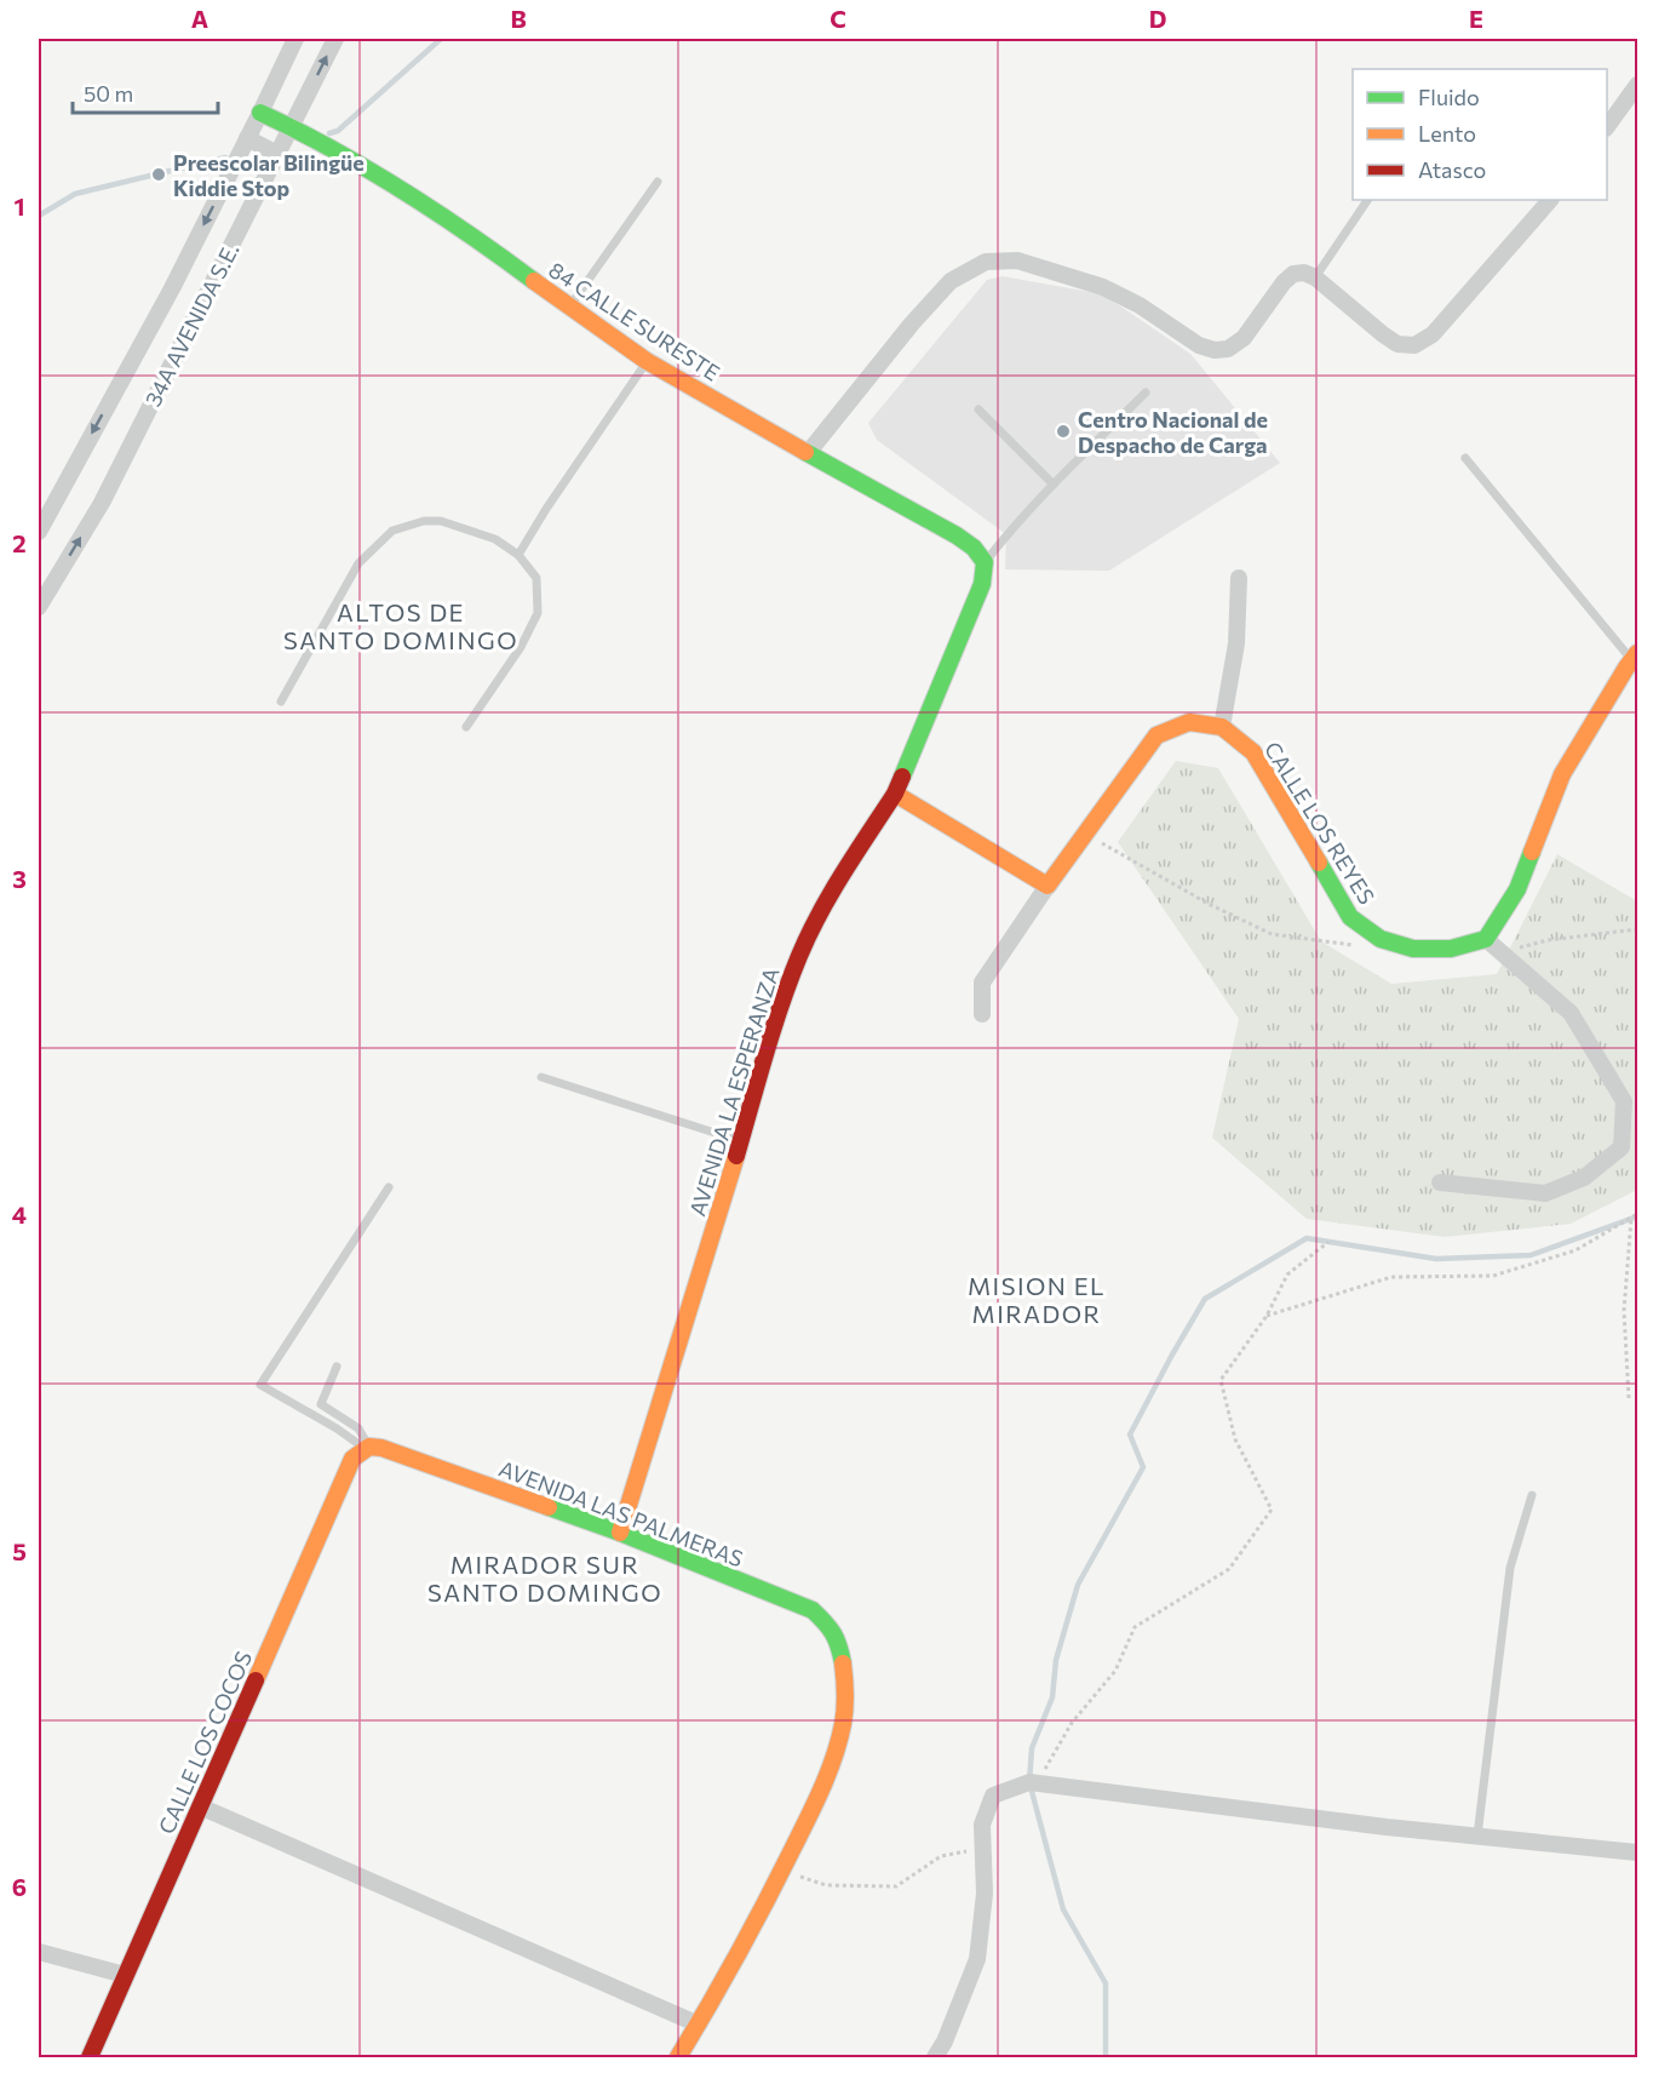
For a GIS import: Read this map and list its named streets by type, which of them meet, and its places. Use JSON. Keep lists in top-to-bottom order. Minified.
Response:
{"streets":{"street":["84 CALLE SURESTE","34A AVENIDA S.E.","CALLE LOS REYES","AVENIDA LA ESPERANZA","AVENIDA LAS PALMERAS","CALLE LOS COCOS"]},"crossings":[["84 CALLE SURESTE","34A AVENIDA S.E."],["84 CALLE SURESTE","AVENIDA LA ESPERANZA"],["AVENIDA LA ESPERANZA","AVENIDA LAS PALMERAS"],["AVENIDA LAS PALMERAS","CALLE LOS COCOS"]],"districts":["ALTOS DE SANTO DOMINGO","MISION EL MIRADOR","MIRADOR SUR SANTO DOMINGO"],"places":["Preescolar Bilingüe Kiddie Stop","Centro Nacional de Despacho de Carga"],"legend":["Fluido","Lento","Atasco"],"scale_bar":"50 m","grid":{"columns":["A","B","C","D","E"],"rows":["1","2","3","4","5","6"]}}
